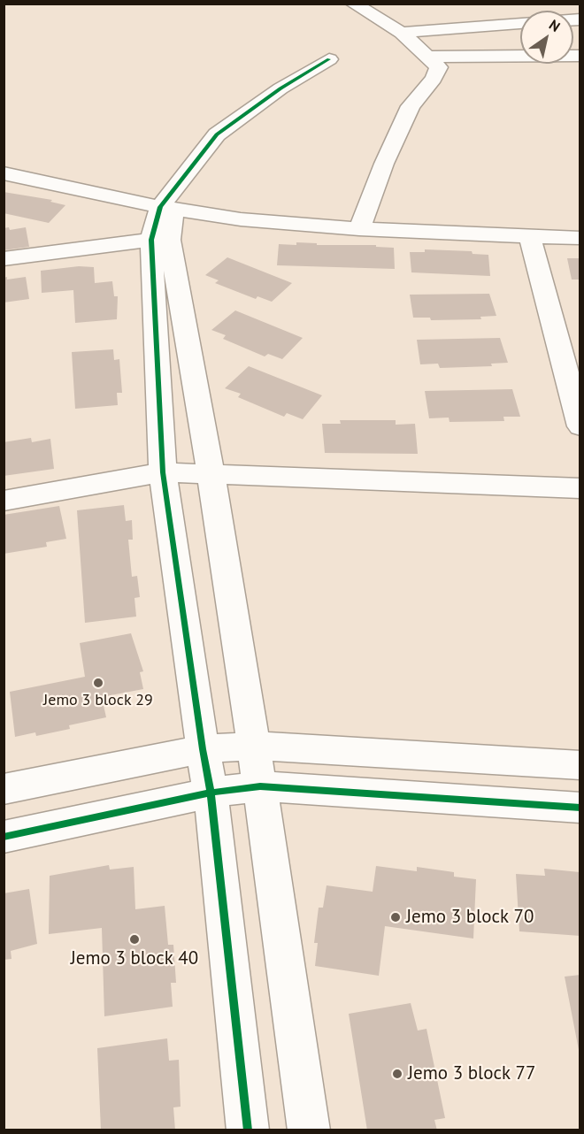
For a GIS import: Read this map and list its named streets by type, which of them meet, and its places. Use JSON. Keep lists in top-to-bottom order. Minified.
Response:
{"places":["Jemo 3 block 29","Jemo 3 block 70","Jemo 3 block 40","Jemo 3 block 77"],"north":"top right"}
